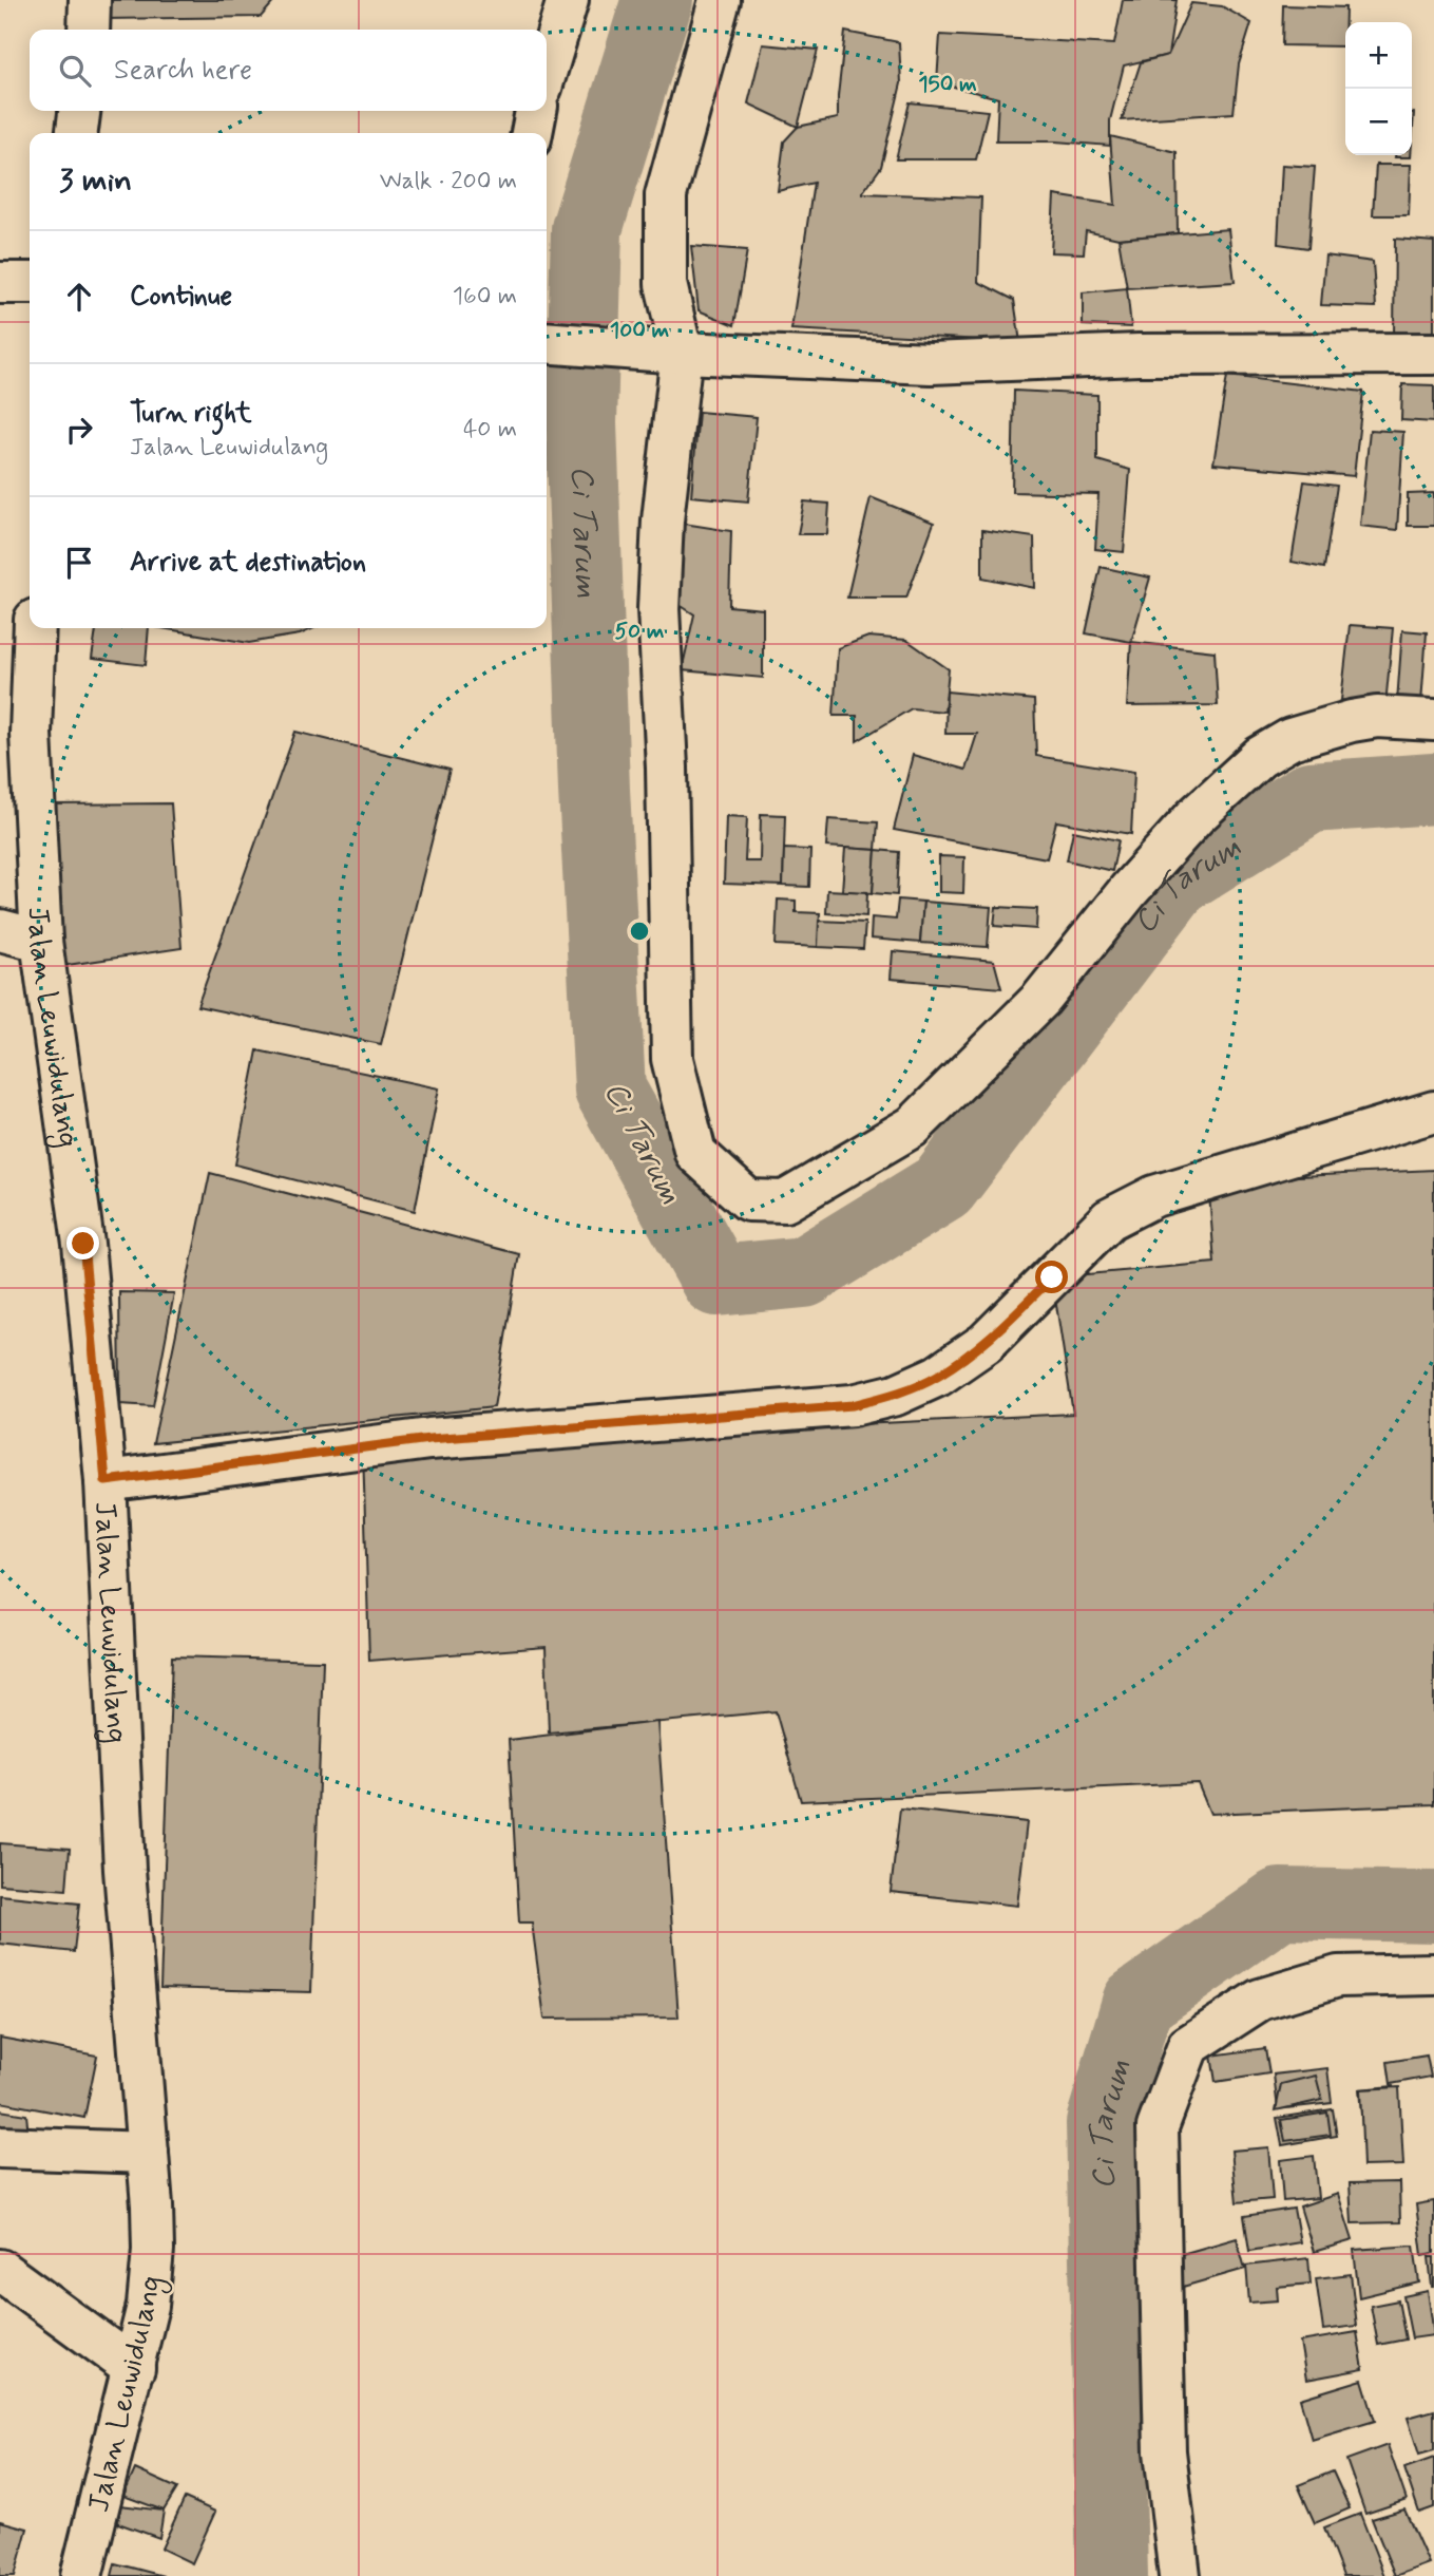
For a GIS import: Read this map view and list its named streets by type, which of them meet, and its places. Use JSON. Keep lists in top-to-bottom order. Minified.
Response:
{"streets":{"street":["Jalan Leuwidulang"]},"water":["Ci Tarum"],"page":{"map_buttons":["+","−"],"search":"Search here","heading":["3 min","Walk · 200 m"],"list":[["Continue","160 m"],["Turn right","Jalan Leuwidulang","40 m"],"Arrive at destination"]},"rings":["150 m","100 m","50 m"]}
